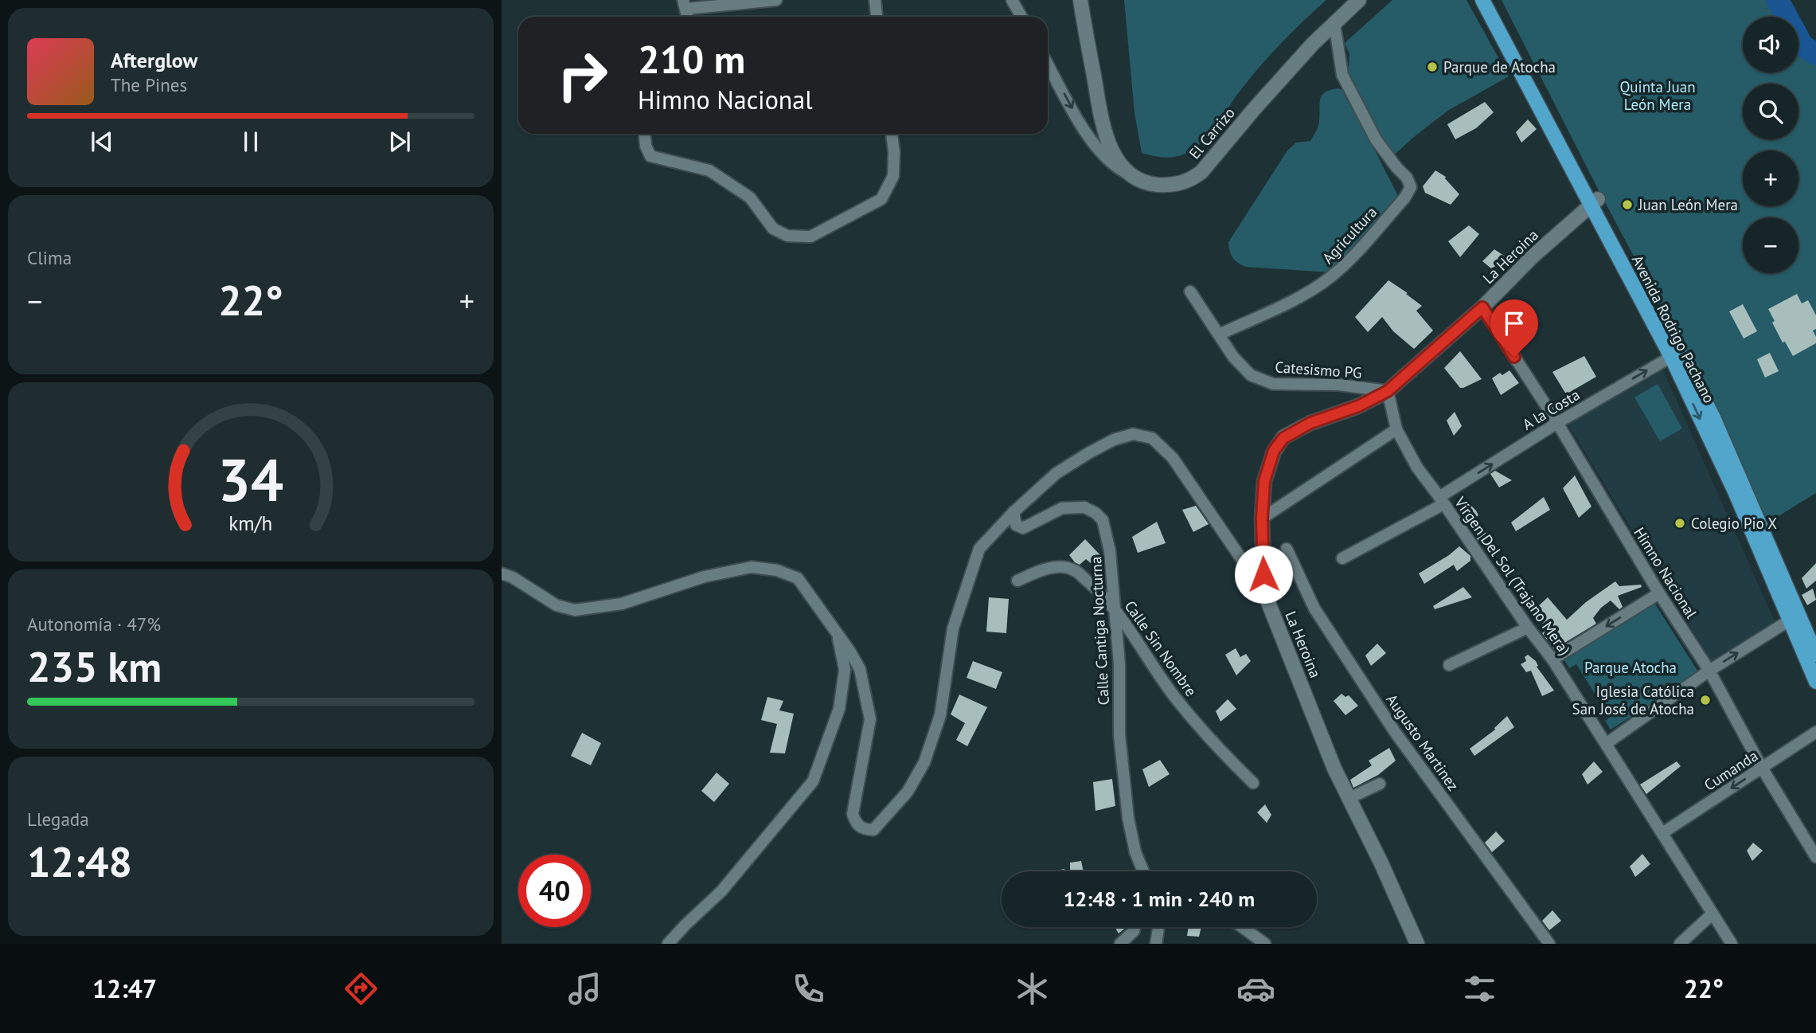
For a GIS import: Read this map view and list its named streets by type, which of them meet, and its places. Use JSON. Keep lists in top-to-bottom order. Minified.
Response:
{"streets":{"main road":["Avenida Rodrigo Pachano"],"street":["El Carrizo","Agricultura","La Heroina","Catesismo PG","A la Costa","Himno Nacional","Virgen Del Sol (Trajano Mera)","Calle Cantiga Nocturna","Calle Sin Nombre","Augusto Martinez","Cumanda"]},"crossings":[["El Carrizo","Agricultura"],["Agricultura","Catesismo PG"],["La Heroina","Avenida Rodrigo Pachano"],["La Heroina","Catesismo PG"],["La Heroina","Himno Nacional"],["La Heroina","Virgen Del Sol (Trajano Mera)"],["Avenida Rodrigo Pachano","A la Costa"],["Catesismo PG","Virgen Del Sol (Trajano Mera)"],["A la Costa","Himno Nacional"],["A la Costa","Virgen Del Sol (Trajano Mera)"],["Himno Nacional","Cumanda"],["Virgen Del Sol (Trajano Mera)","Cumanda"],["Calle Cantiga Nocturna","Calle Sin Nombre"]],"one_way":["A la Costa","Cumanda"],"parks":["Quinta Juan León Mera","Parque Atocha"],"places":["Parque de Atocha","Juan León Mera","Colegio Pio X","Iglesia Católica San José de Atocha"],"page":{"map_buttons":["+","−"],"turn":["210 m","Himno Nacional"],"song":["Afterglow","The Pines"],"tile":["Clima",["Autonomía · 47%","235 km"],["Llegada","12:48"]],"heat":["−","22°","+"],"limit":"40","trip":"12:48 · 1 min · 240 m","tabs":["12:47","22°"],"gauge":["34","km/h"]}}
